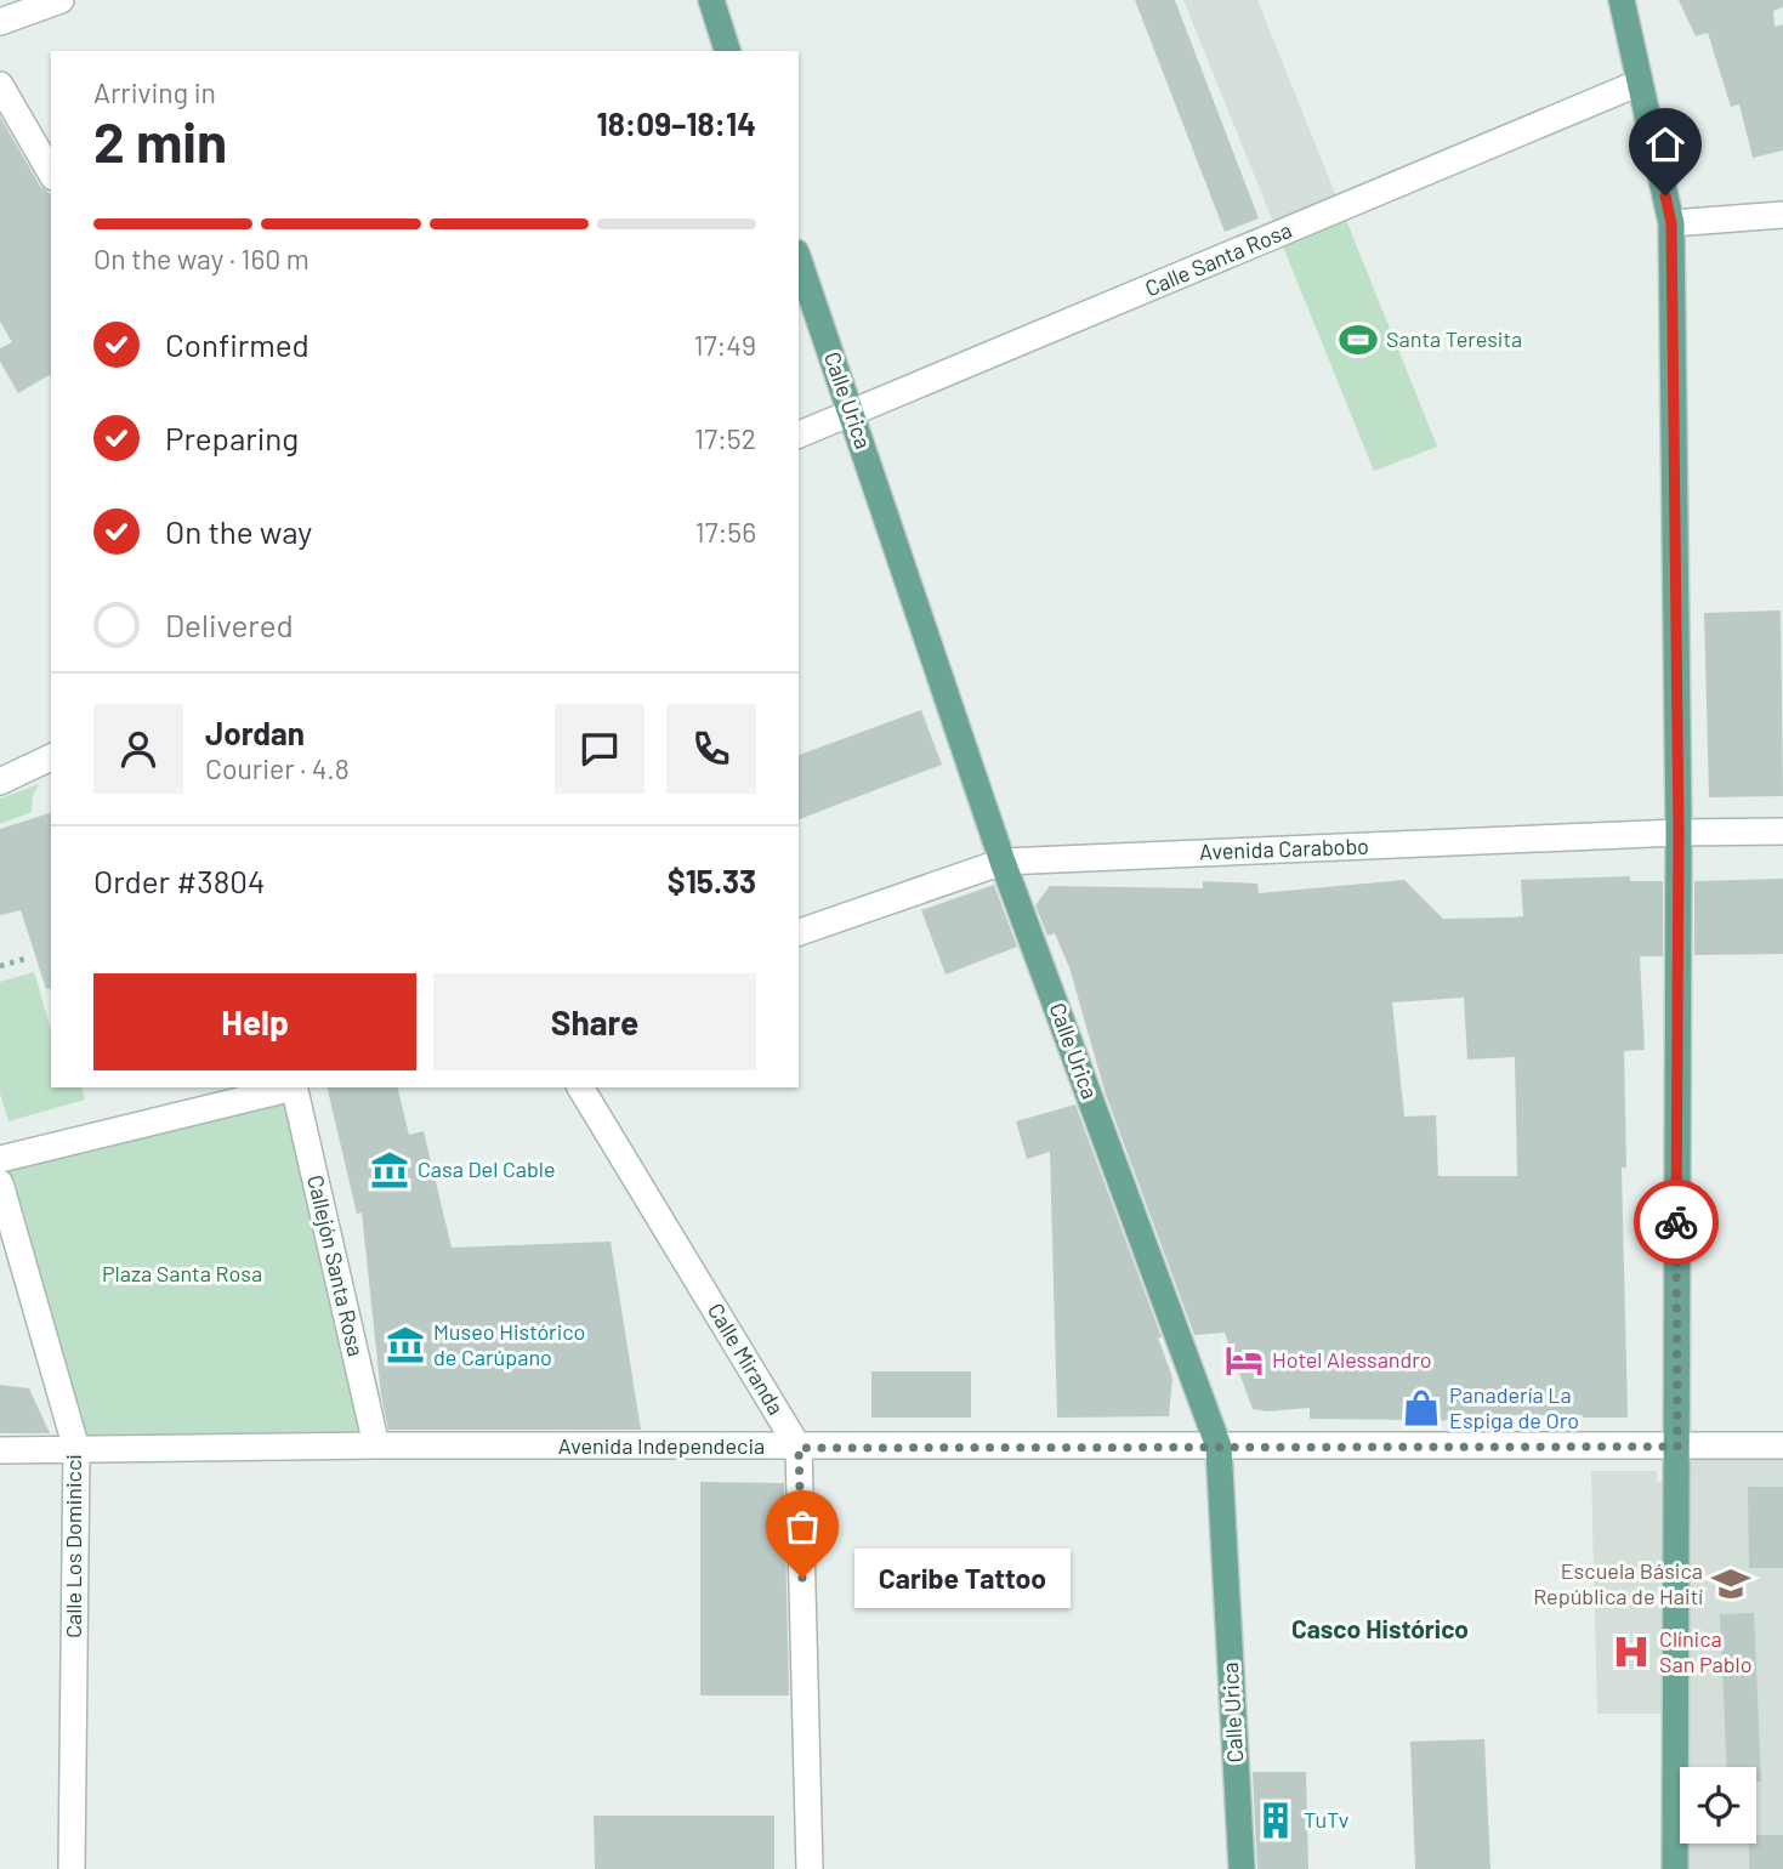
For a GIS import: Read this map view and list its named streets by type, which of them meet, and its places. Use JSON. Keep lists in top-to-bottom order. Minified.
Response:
{"streets":{"main road":["Calle Urica"],"street":["Calle Santa Rosa","Avenida Carabobo","Callejón Santa Rosa","Calle Miranda","Avenida Independecia","Calle Los Dominicci"]},"crossings":[["Calle Santa Rosa","Calle Urica"],["Calle Urica","Avenida Carabobo"],["Calle Urica","Avenida Independecia"],["Callejón Santa Rosa","Avenida Independecia"],["Calle Miranda","Avenida Independecia"],["Avenida Independecia","Calle Los Dominicci"]],"districts":["Casco Histórico"],"parks":["Plaza Santa Rosa"],"places":{"sports":["Santa Teresita"],"museum":["Casa Del Cable","Museo Histórico de Carúpano"],"hotel":["Hotel Alessandro"],"shop":["Panadería La Espiga de Oro"],"other":["Caribe Tattoo"],"school or university":["Escuela Básica República de Haití"],"hospital":["Clínica San Pablo"],"building":["TuTv"]},"page":{"heading":["2 min","Arriving in","18:09–18:14"],"panel":["Jordan","Courier · 4.8","Order #3804","$15.33"],"bar":"On the way · 160 m","list":[["Confirmed","17:49"],["Preparing","17:52"],["On the way","17:56"],"Delivered"],"buttons":["Help","Share"],"bubble":"Caribe Tattoo"}}
